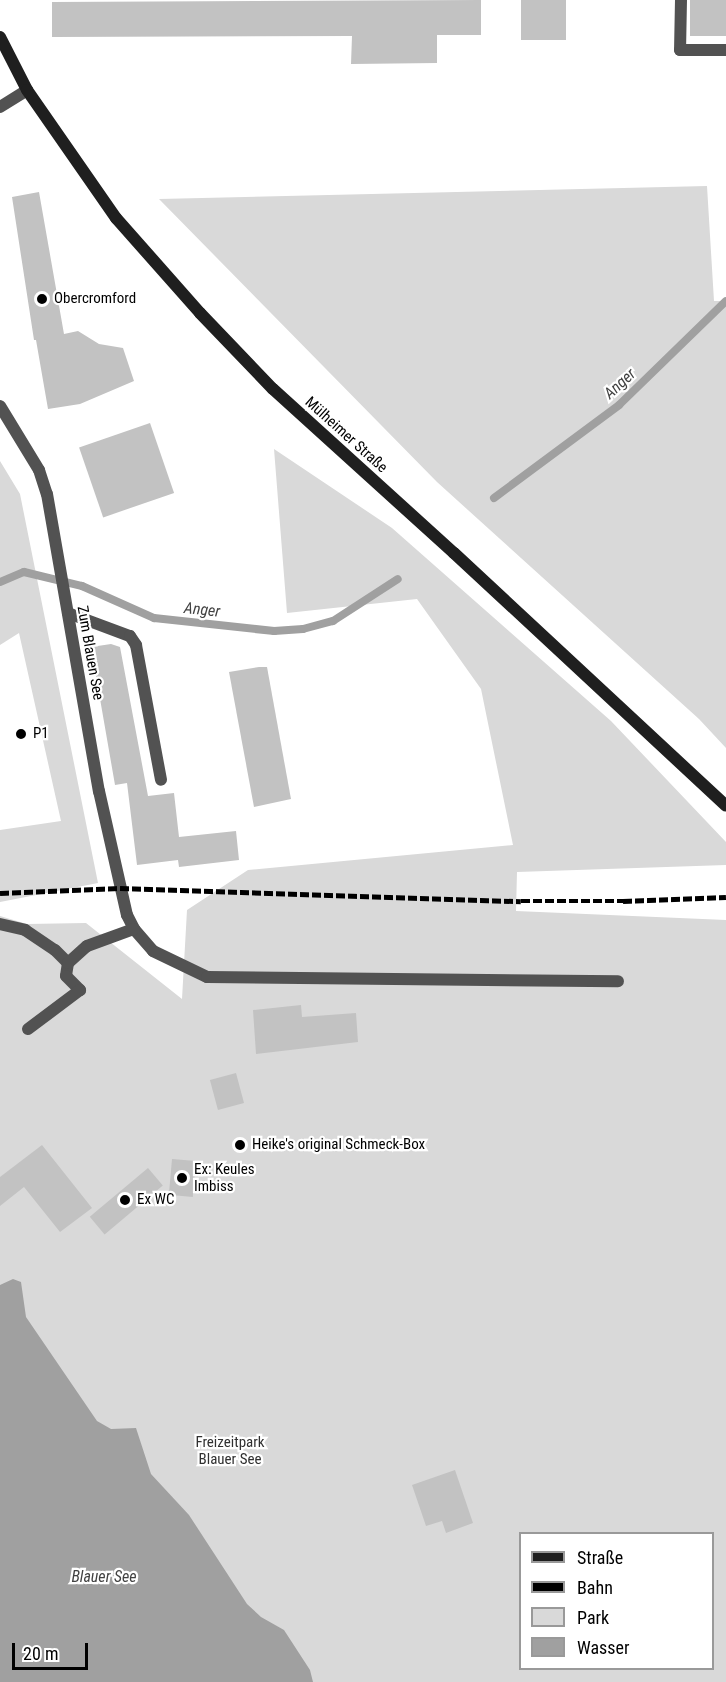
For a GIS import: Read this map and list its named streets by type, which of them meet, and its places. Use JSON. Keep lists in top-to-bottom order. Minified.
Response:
{"streets":{"main road":["Mülheimer Straße"],"street":["Zum Blauen See"]},"water":["Anger","Blauer See"],"parks":["Freizeitpark Blauer See"],"places":["Obercromford","P1","Heike's original Schmeck-Box","Ex: Keules Imbiss","Ex WC"],"legend":["Straße","Bahn","Park","Wasser"],"scale_bar":"20 m"}
